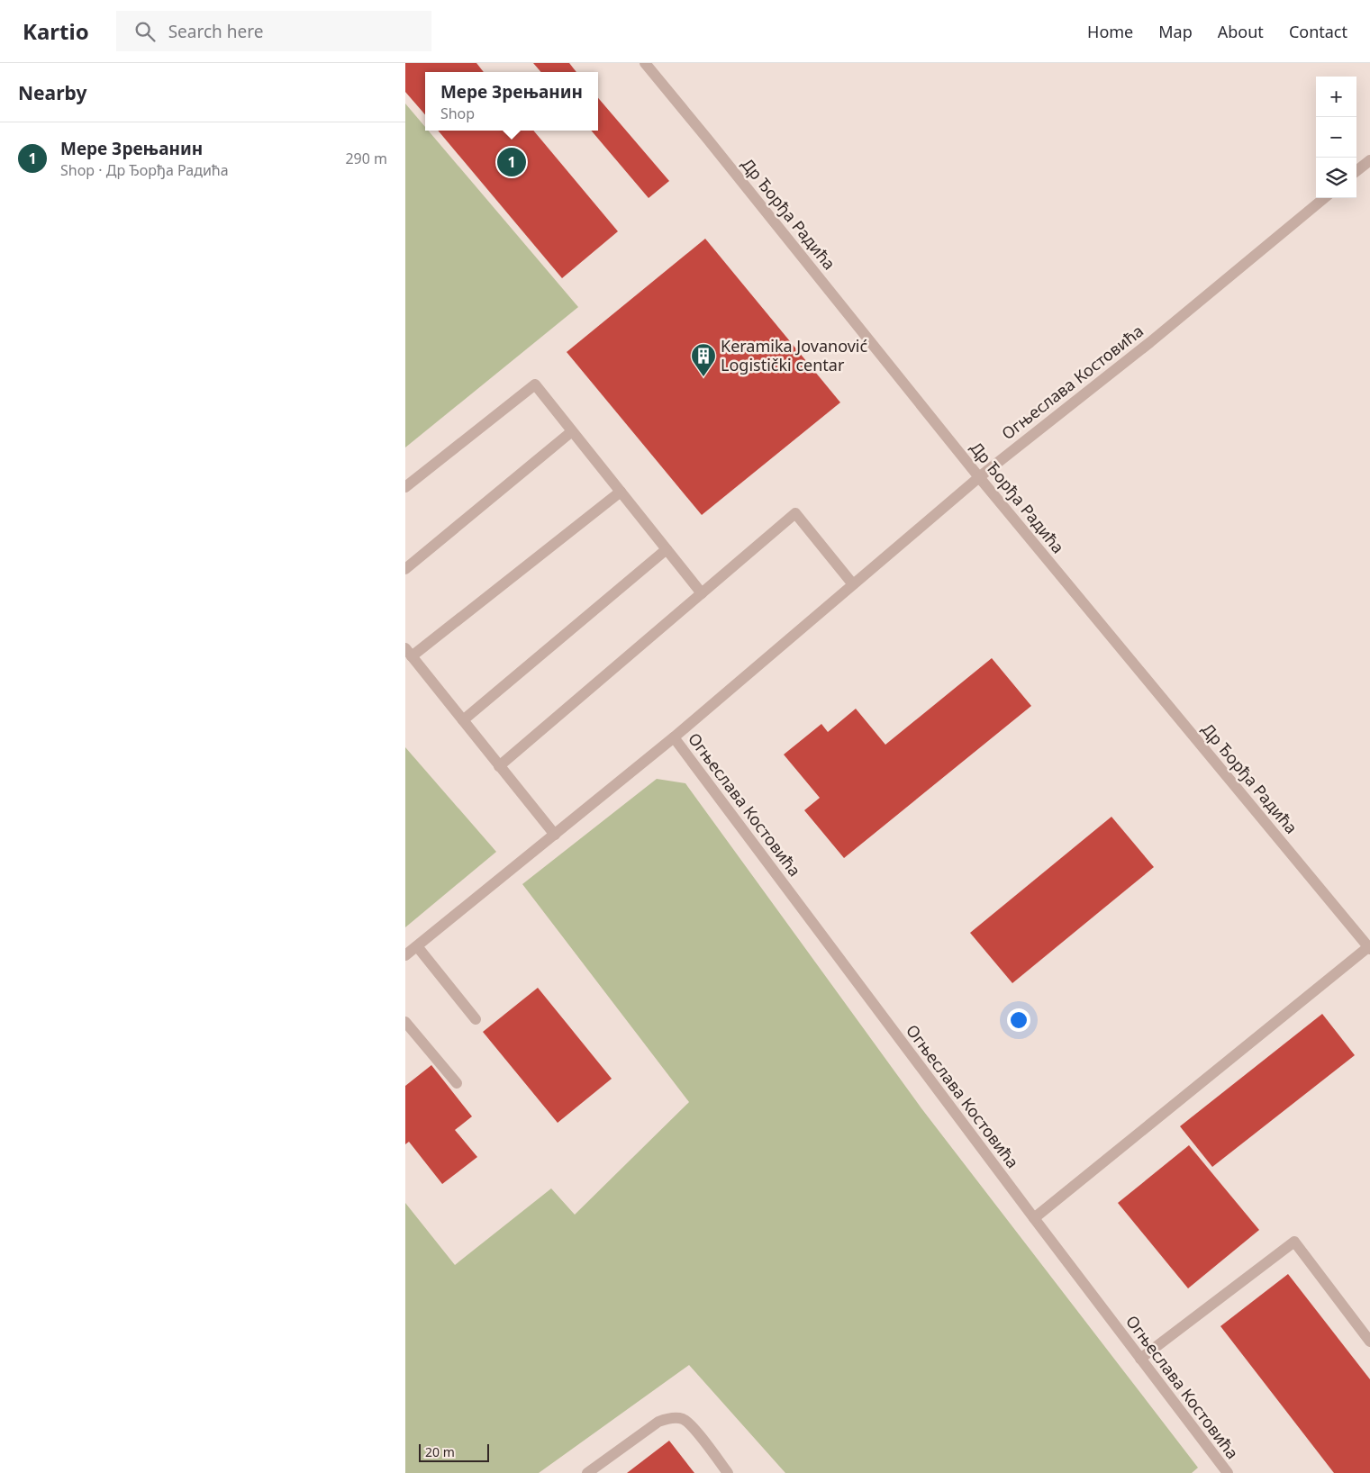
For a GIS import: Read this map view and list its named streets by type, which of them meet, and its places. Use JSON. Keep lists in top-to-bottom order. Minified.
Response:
{"streets":{"street":["Др Ђорђа Радића","Огњеслава Костовића"]},"crossings":[["Др Ђорђа Радића","Огњеслава Костовића"]],"places":{"building":["Keramika Jovanović Logistički centar"]},"scale_bar":"20 m","page":{"header":"Kartio","search":"Search here","nav":["Home","Map","About","Contact"],"heading":"Nearby","popup":["Мере Зрењанин","Shop"],"map_buttons":["+","−"],"list":[{"mark":"1","name":"Мере Зрењанин","note":"Shop · Др Ђорђа Радића","value":"290 m"}],"pins":"1","scale":"20 m"}}
